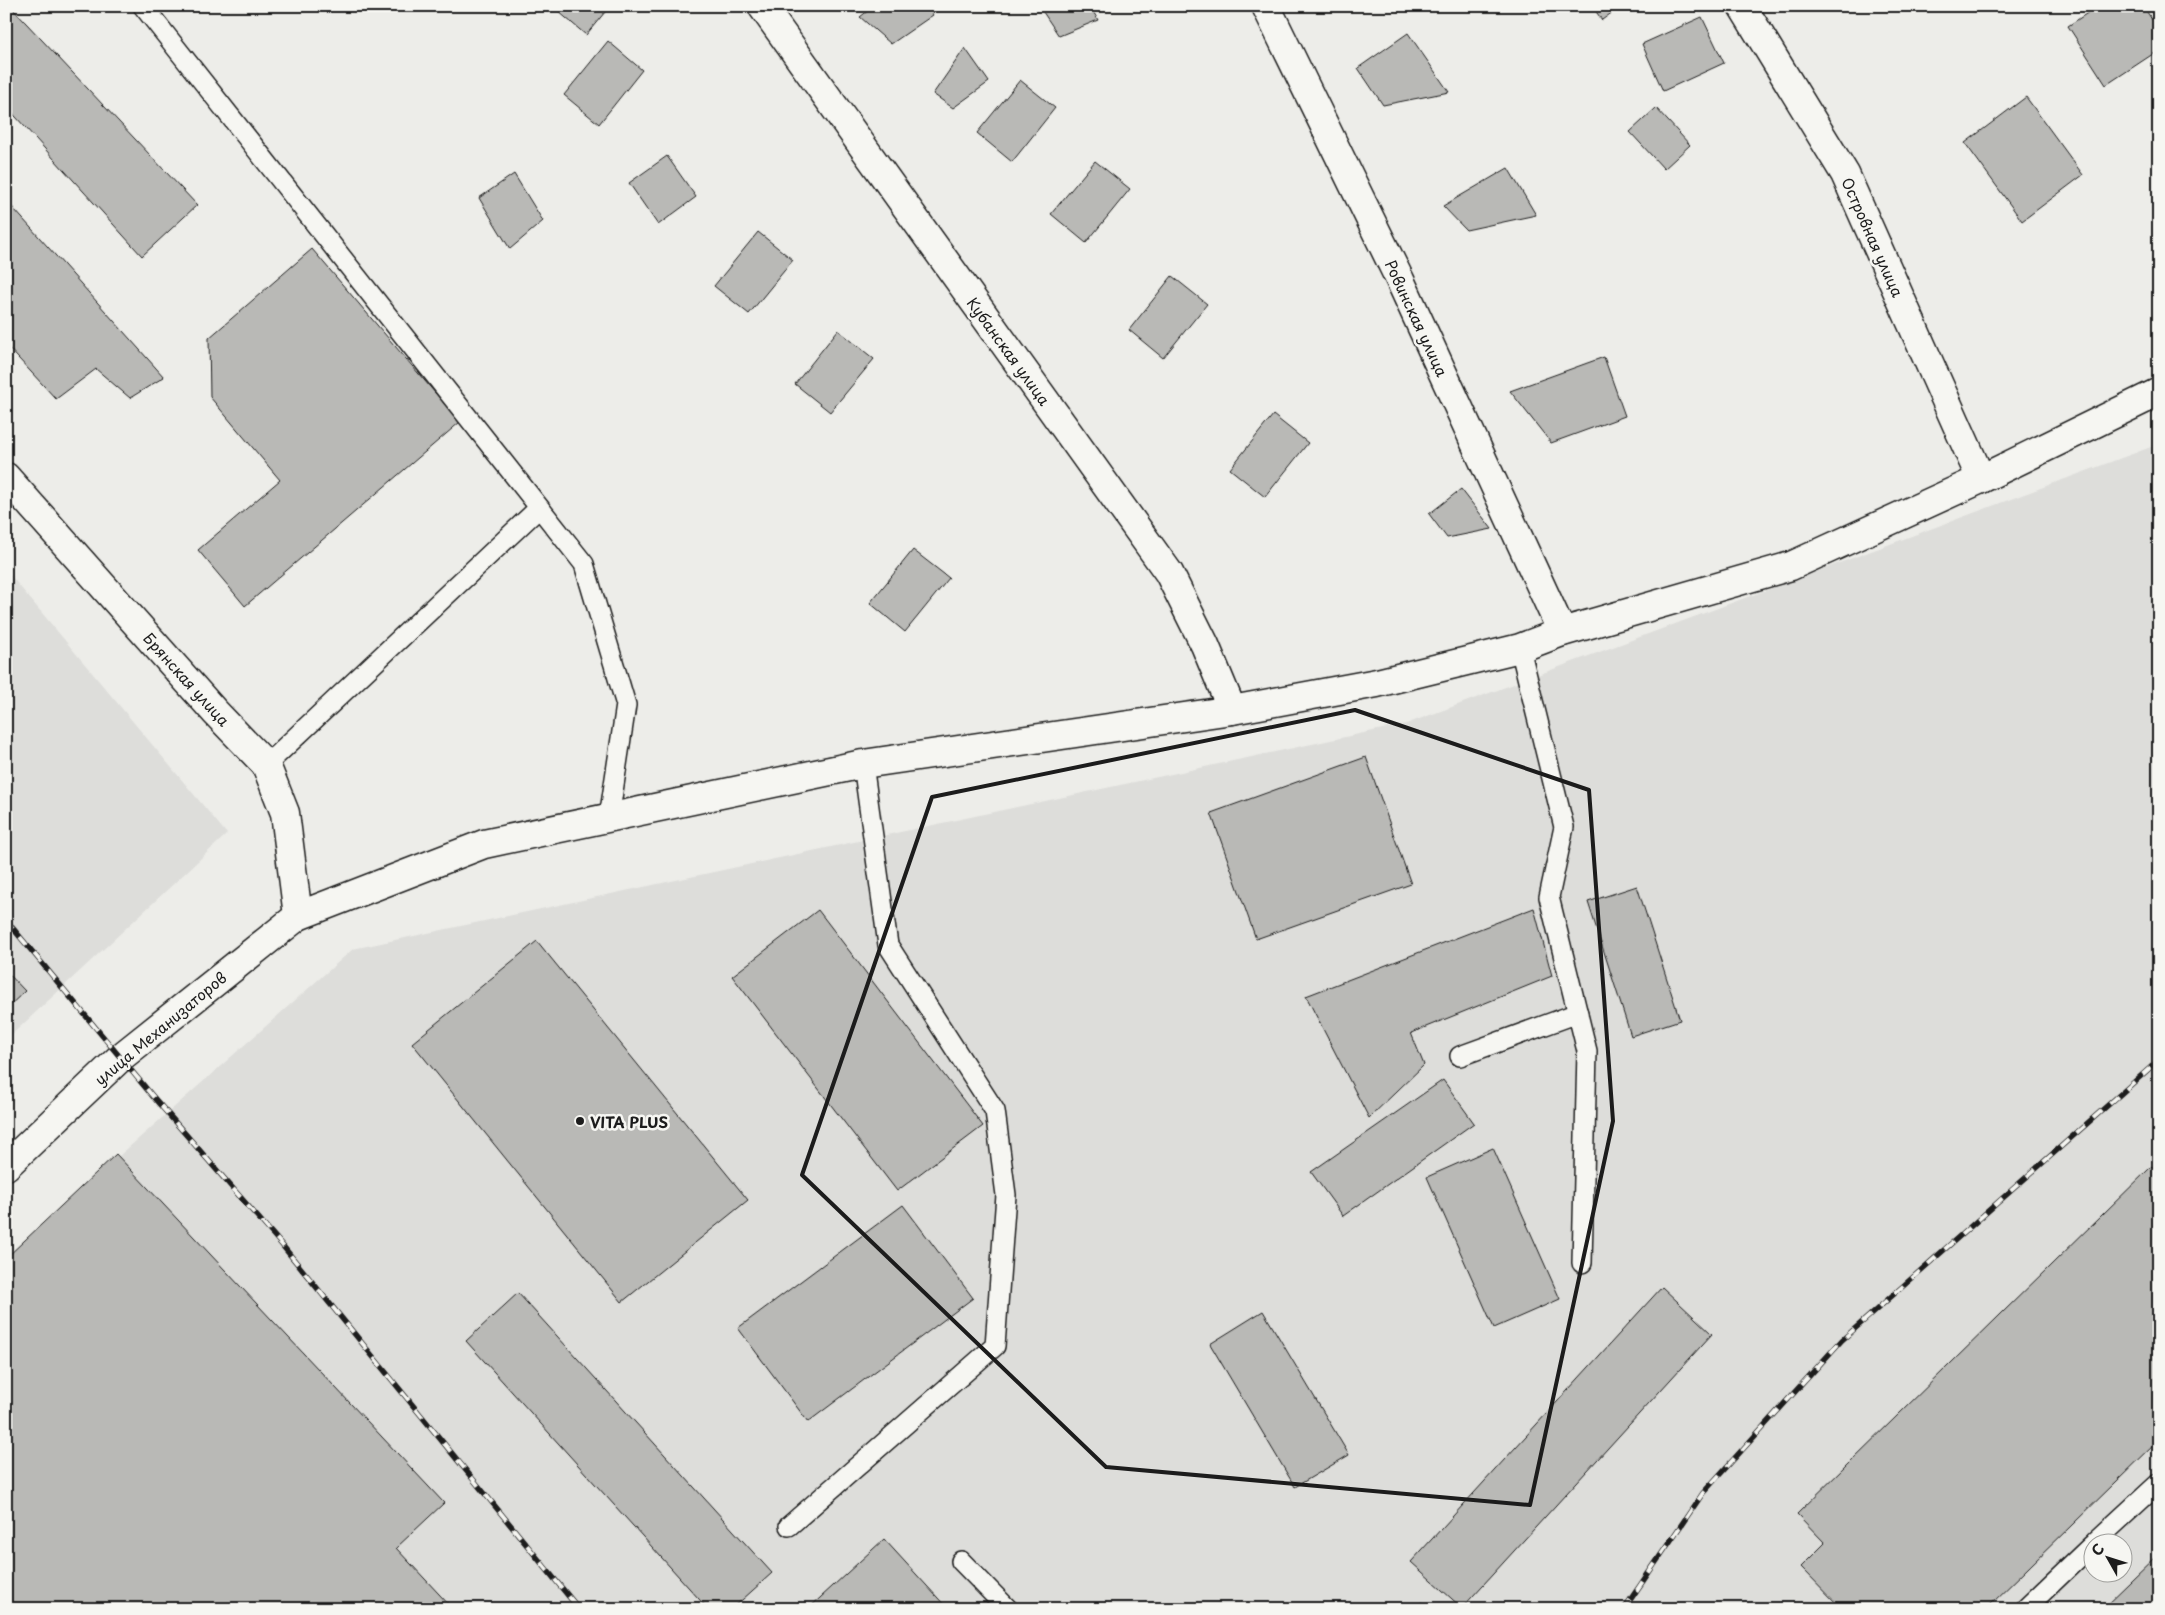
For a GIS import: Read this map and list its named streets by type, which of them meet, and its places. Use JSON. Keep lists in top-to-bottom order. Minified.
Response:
{"streets":{"street":["Островная улица","Ровинская улица","Кубанская улица","Брянская улица","улица Механизаторов"]},"crossings":[["Островная улица","улица Механизаторов"],["Ровинская улица","улица Механизаторов"],["Кубанская улица","улица Механизаторов"],["Брянская улица","улица Механизаторов"]],"places":["VITA PLUS"],"north":"top left"}
